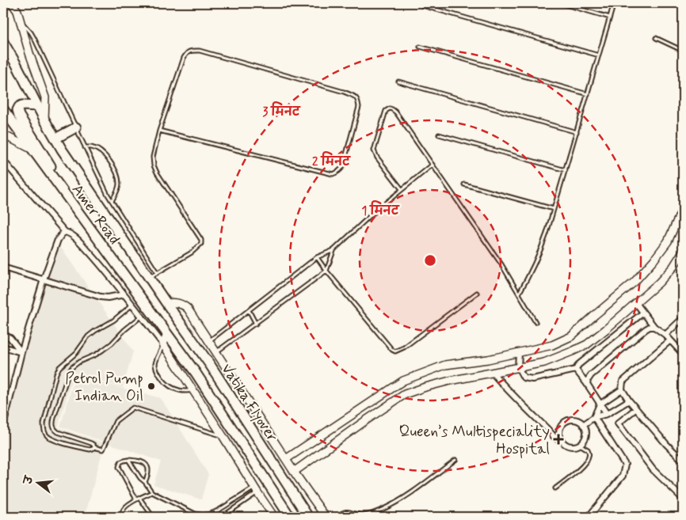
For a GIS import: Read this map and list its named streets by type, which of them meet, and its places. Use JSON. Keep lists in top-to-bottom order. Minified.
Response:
{"streets":{"highway":["Amer Road","Vatika Flyover"]},"crossings":[["Amer Road","Vatika Flyover"]],"places":{"other":["Petrol Pump Indian Oil"],"health":["Queen’s Multispeciality Hospital"]},"north":"left","rings":["3 मिनट","2 मिनट","1 मिनट"]}
